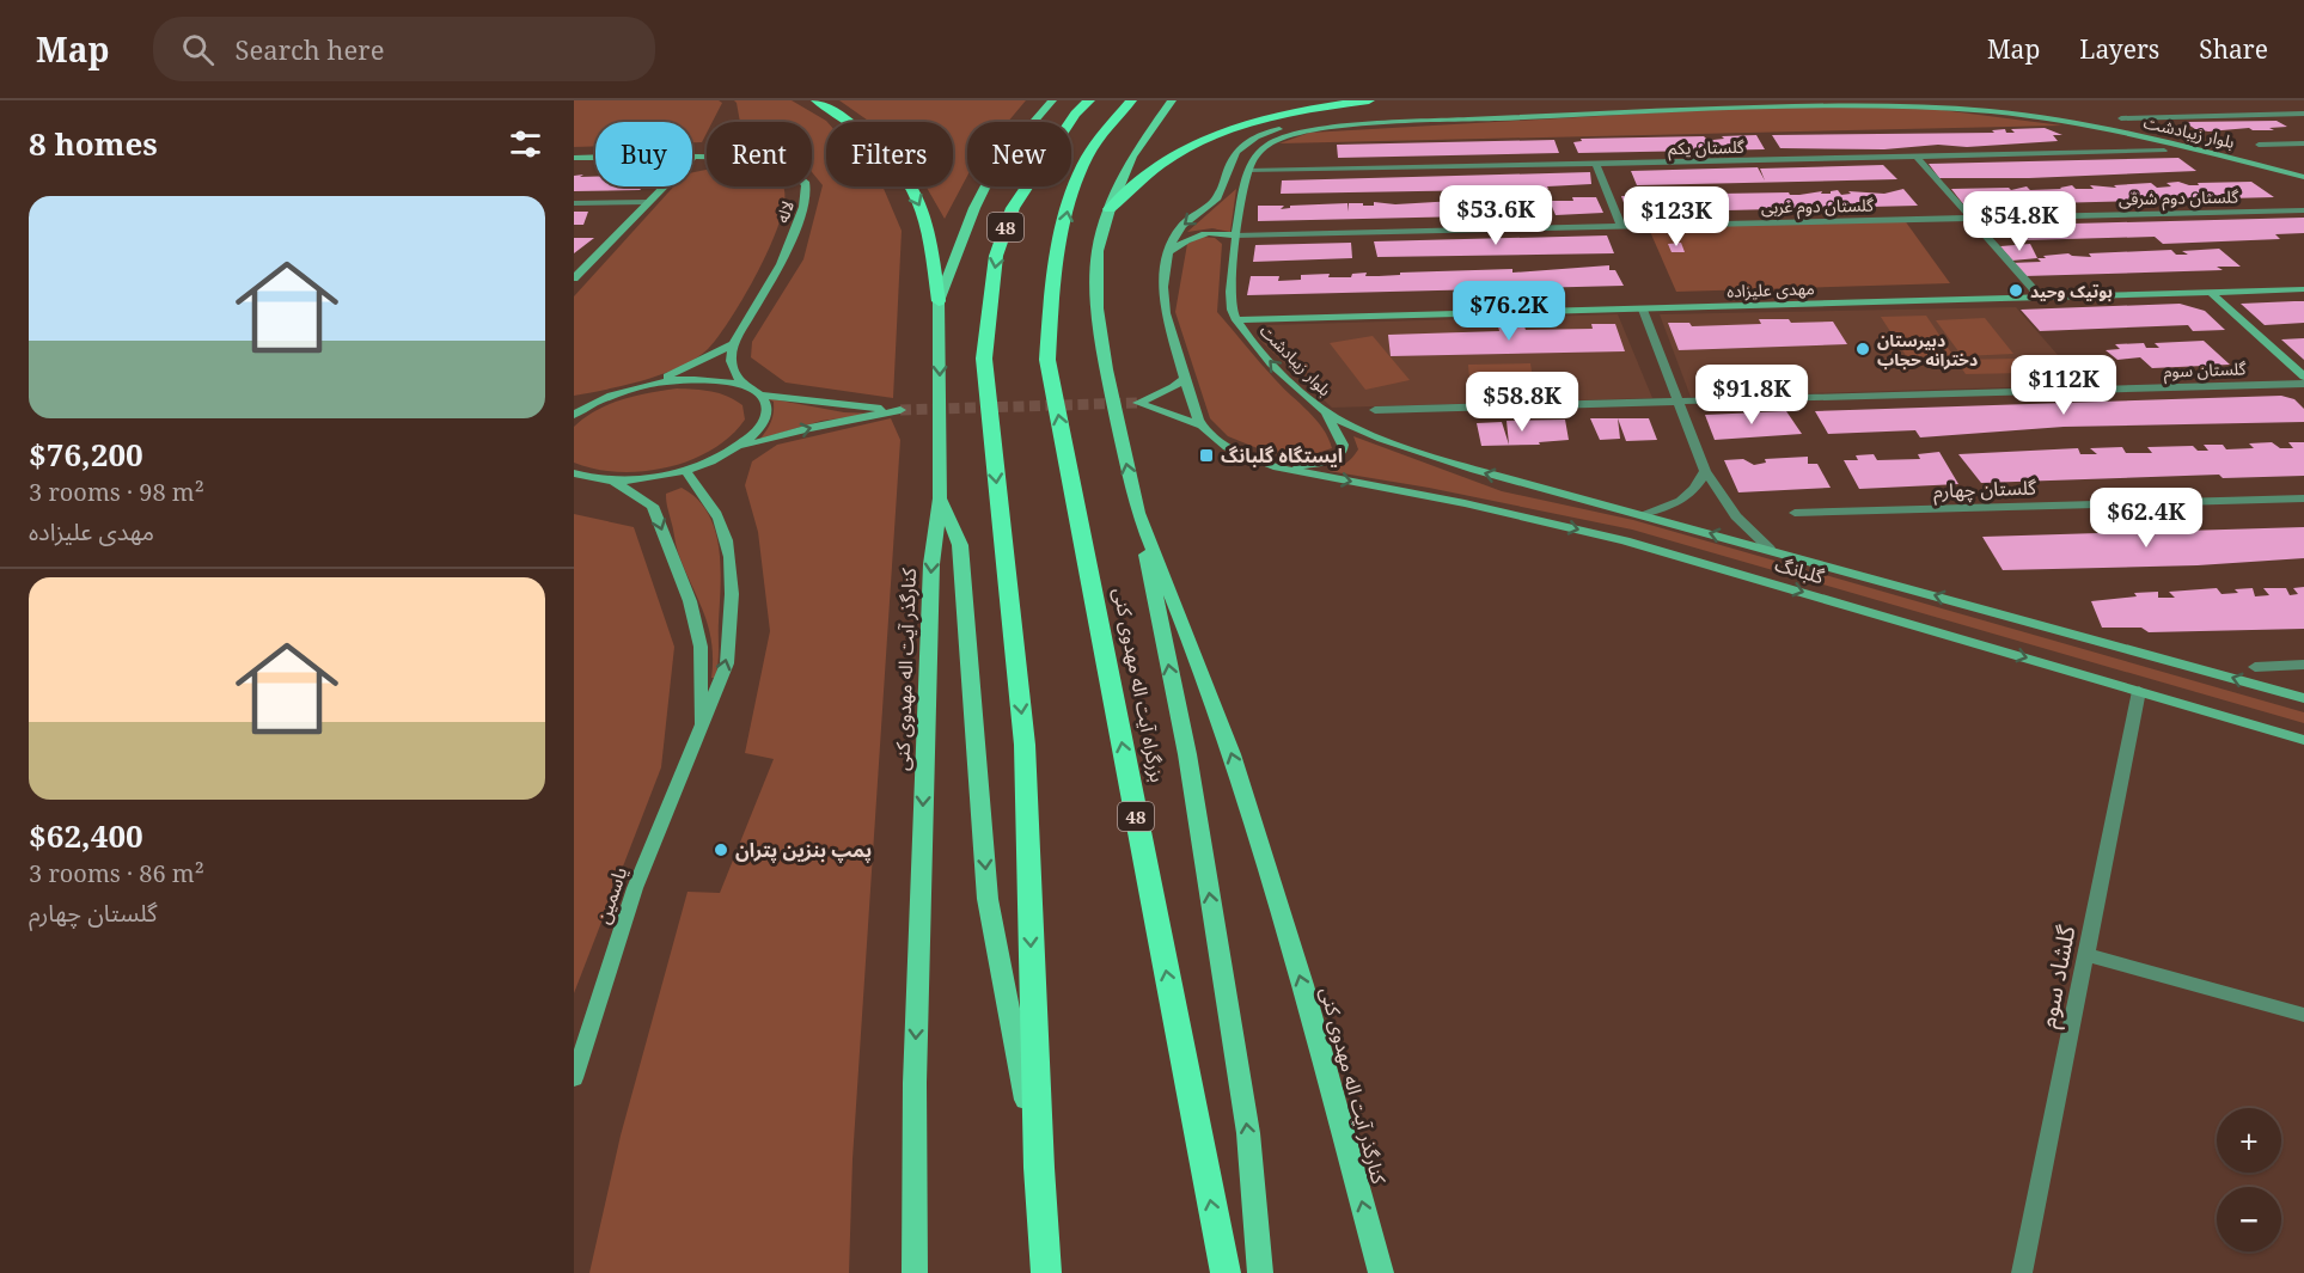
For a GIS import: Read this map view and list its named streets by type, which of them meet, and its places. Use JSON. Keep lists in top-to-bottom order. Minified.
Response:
{"streets":{"highway":["48","بزرگراه آیت اله مهدوی کنی"],"main road":["کنارگذر آیت اله مهدوی کنی"],"street":["بلوار زیبادشت","گلستان یکم","گلستان دوم شرقی","گلستان دوم غربی","لاله","مهدی علیزاده","گلستان سوم","گلستان چهارم","گلبانگ","یاسمین","گلشاد سوم"]},"crossings":[["بلوار زیبادشت","گلستان یکم"],["بلوار زیبادشت","گلستان دوم غربی"],["بلوار زیبادشت","مهدی علیزاده"],["بلوار زیبادشت","گلبانگ"],["گلستان دوم شرقی","گلستان دوم غربی"],["گلبانگ","گلشاد سوم"]],"places":{"other":["بوتیک وحید","دبیرستان دخترانه حجاب","پمپ بنزین پتران"],"transit":["ایستگاه گلبانگ"]},"page":{"header":"Map","search":"Search here","nav":["Map","Layers","Share"],"heading":"8 homes","chip":["Buy","Rent","Filters","New"],"price":["$53.6K","$123K","$54.8K","$76.2K","$112K","$91.8K","$58.8K","$62.4K"],"list":[{"name":"$76,200","note":"3 rooms · 98 m² · مهدی علیزاده"},{"name":"$62,400","note":"3 rooms · 86 m² · گلستان چهارم"}],"map_buttons":["+","−"]}}
